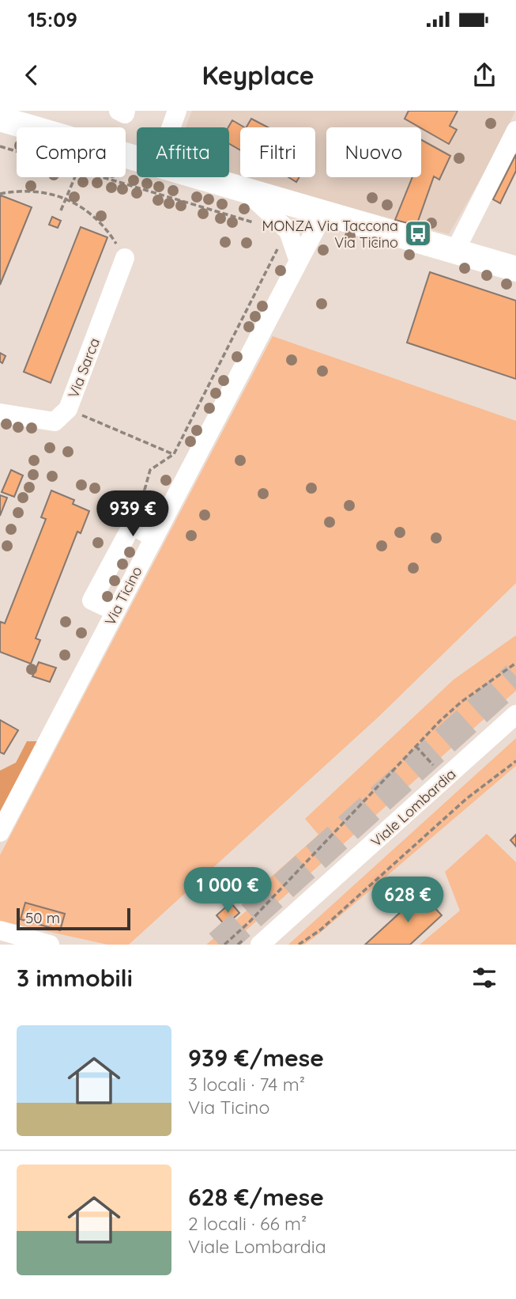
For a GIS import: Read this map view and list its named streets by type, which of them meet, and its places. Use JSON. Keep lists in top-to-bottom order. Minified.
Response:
{"streets":{"street":["Via Sarca","Via Ticino","Viale Lombardia"]},"places":{"bus stop":["MONZA Via Taccona Via Ticino"]},"scale_bar":"50 m","page":{"status":"15:09","header":"Keyplace","chip":["Compra","Affitta","Filtri","Nuovo"],"price":["939 €","1 000 €","628 €"],"scale":"50 m","heading":"3 immobili","list":[{"name":"939 €/mese","note":"3 locali · 74 m² · Via Ticino"},{"name":"628 €/mese","note":"2 locali · 66 m² · Viale Lombardia"}]}}
